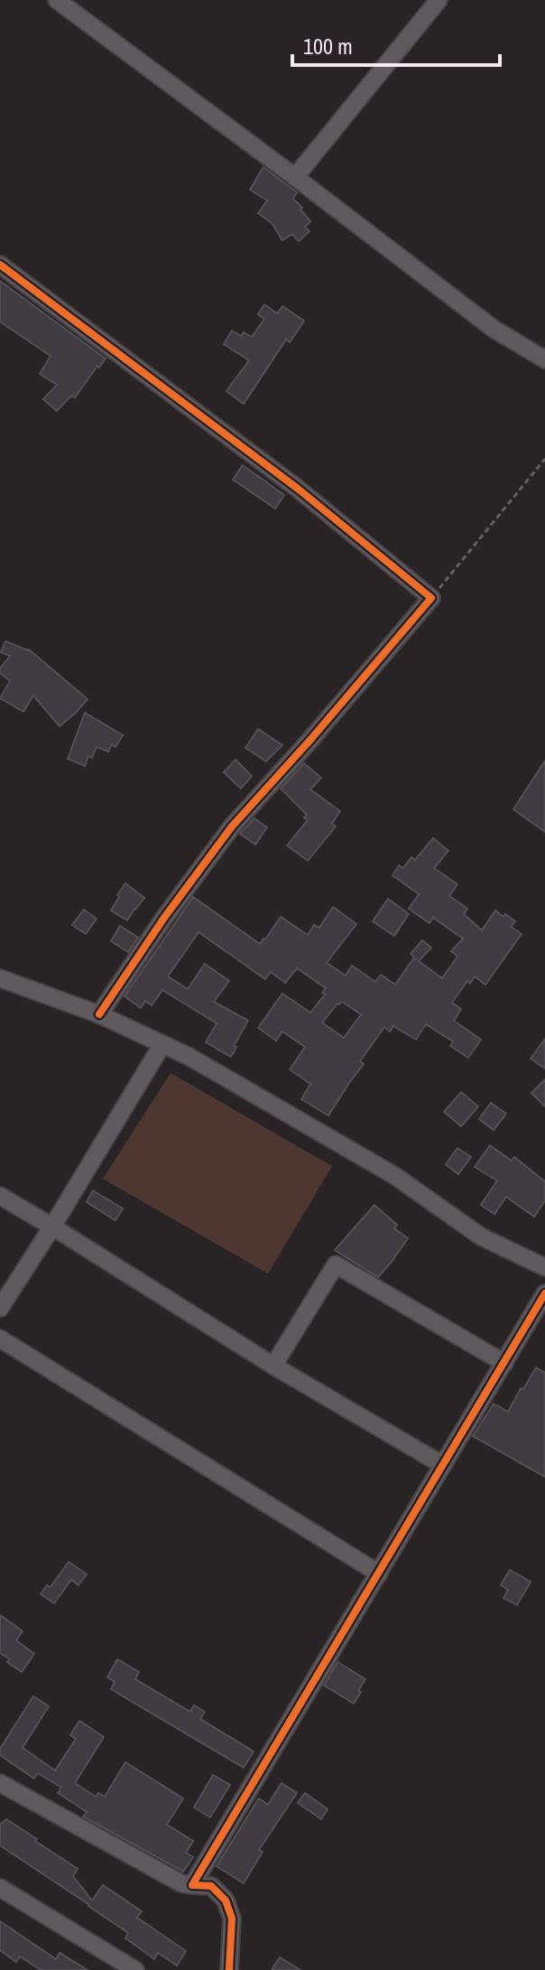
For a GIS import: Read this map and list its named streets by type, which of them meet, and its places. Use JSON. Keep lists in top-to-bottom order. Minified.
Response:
{"scale_bar":"100 m"}
